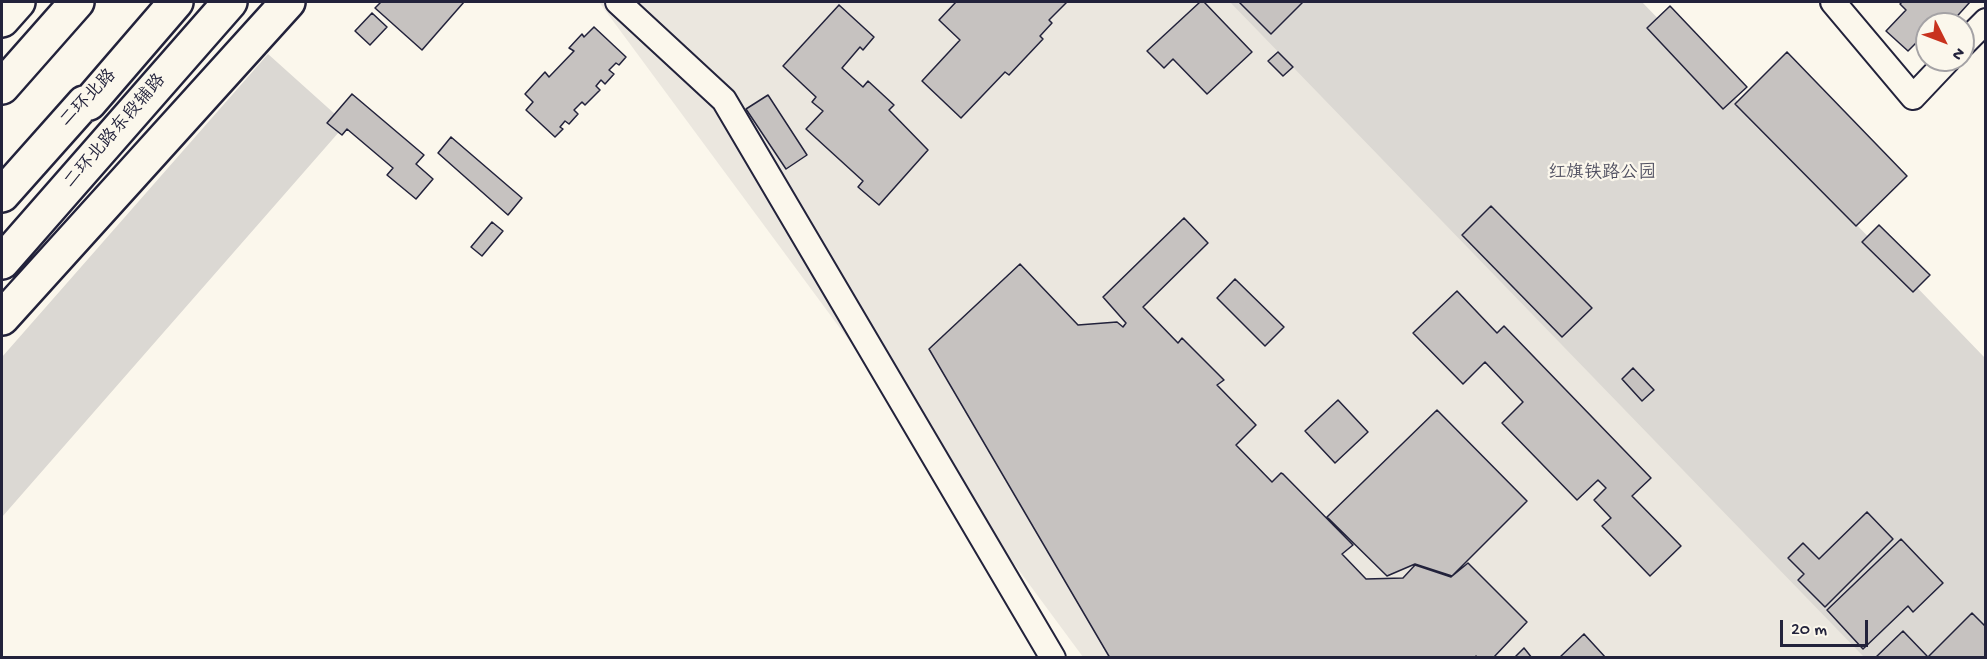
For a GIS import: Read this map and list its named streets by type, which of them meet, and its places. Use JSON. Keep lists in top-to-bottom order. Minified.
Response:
{"streets":{"main road":["二环北路","二环北路东段辅路"]},"parks":["红旗铁路公园"],"scale_bar":"20 m","north":"bottom right"}
